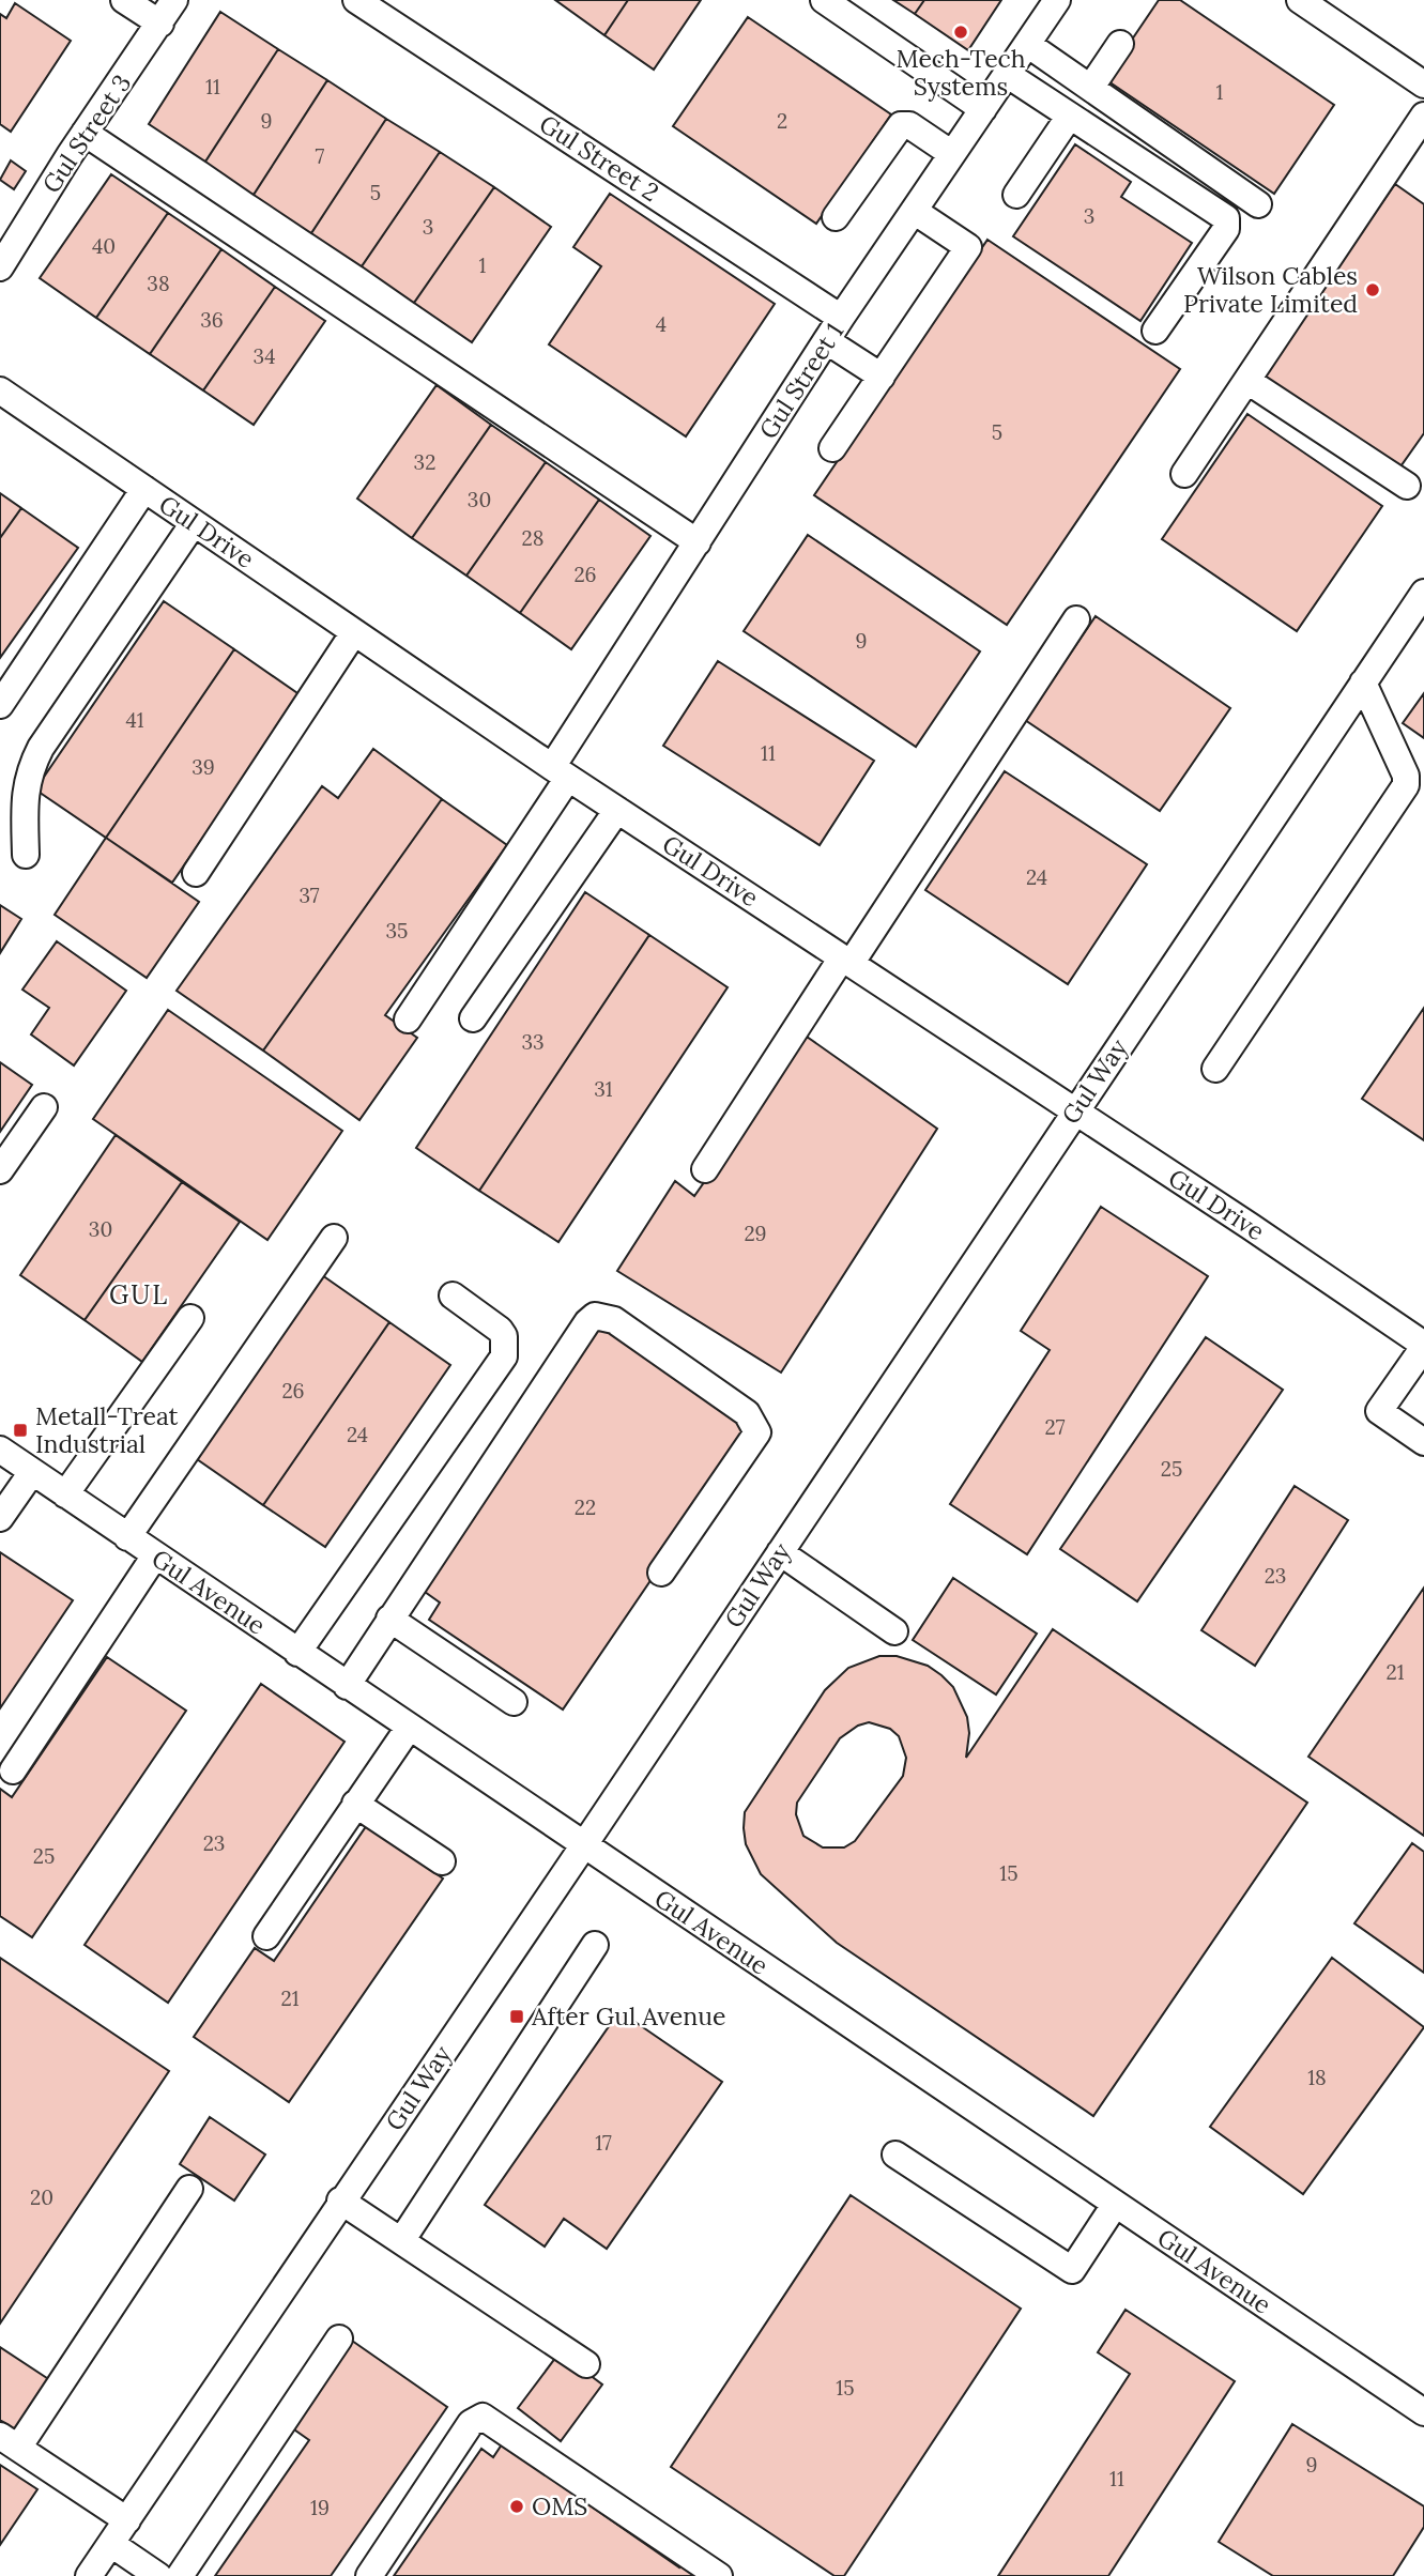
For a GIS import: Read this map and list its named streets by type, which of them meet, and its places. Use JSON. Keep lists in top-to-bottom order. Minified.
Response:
{"streets":{"street":["Gul Street 3","Gul Street 2","Gul Street 1","Gul Drive","Gul Way","Gul Avenue"]},"crossings":[["Gul Street 2","Gul Street 1"],["Gul Street 1","Gul Drive"],["Gul Drive","Gul Way"],["Gul Way","Gul Avenue"]],"districts":["GUL"],"places":{"other":["Mech-Tech Systems","Wilson Cables Private Limited","OMS"],"transit":["Metall-Treat Industrial","After Gul Avenue"]},"house_numbers":["11","1","9","2","7","5","3","3","40","1","38","36","4","34","5","32","30","28","26","9","41","11","39","24","37","35","33","31","30","29","26","27","24","25","22","23","21","23","25","15","21","18","17","20","15","9","11","19"]}
